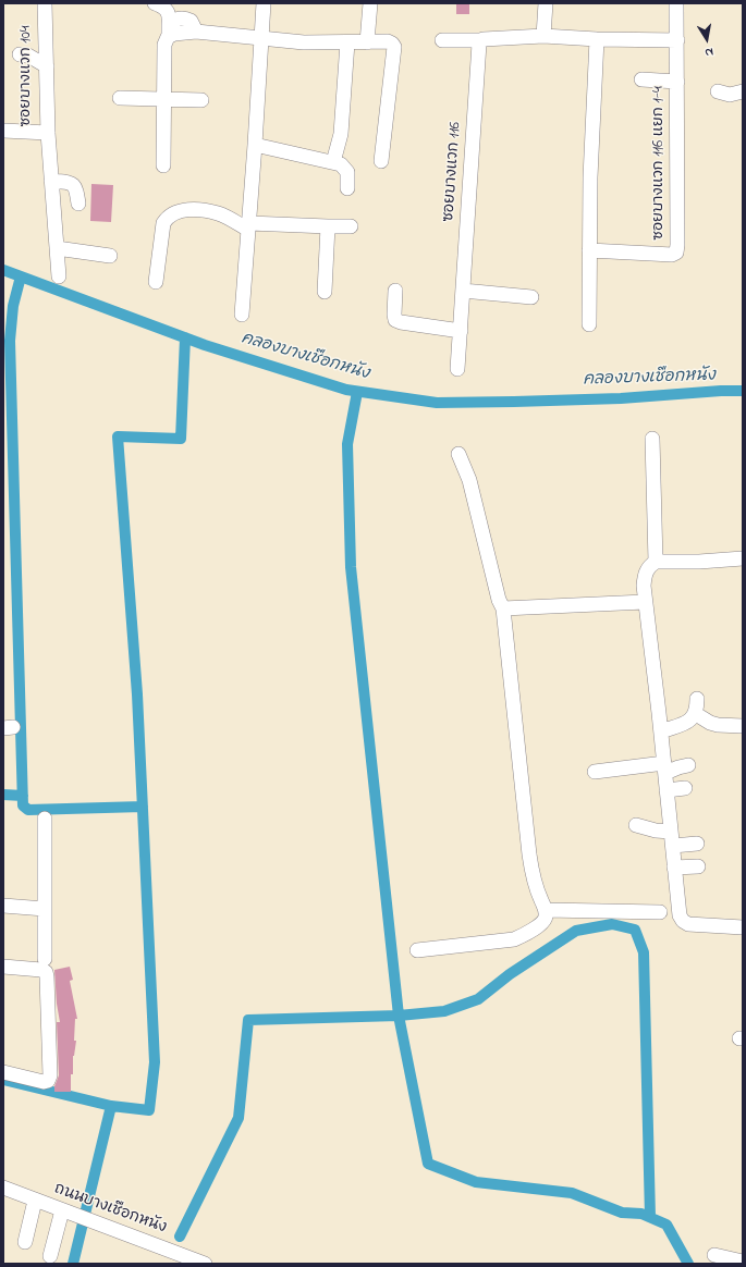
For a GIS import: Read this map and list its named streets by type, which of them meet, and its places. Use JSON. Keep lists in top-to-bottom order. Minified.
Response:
{"streets":{"street":["ซอยบางแวก 104","ซอยบางแวก 116 แยก 1-4","ซอยบางแวก 116","ถนนบางเชือกหนัง"]},"water":["คลองบางเชือกหนัง"],"north":"bottom"}
